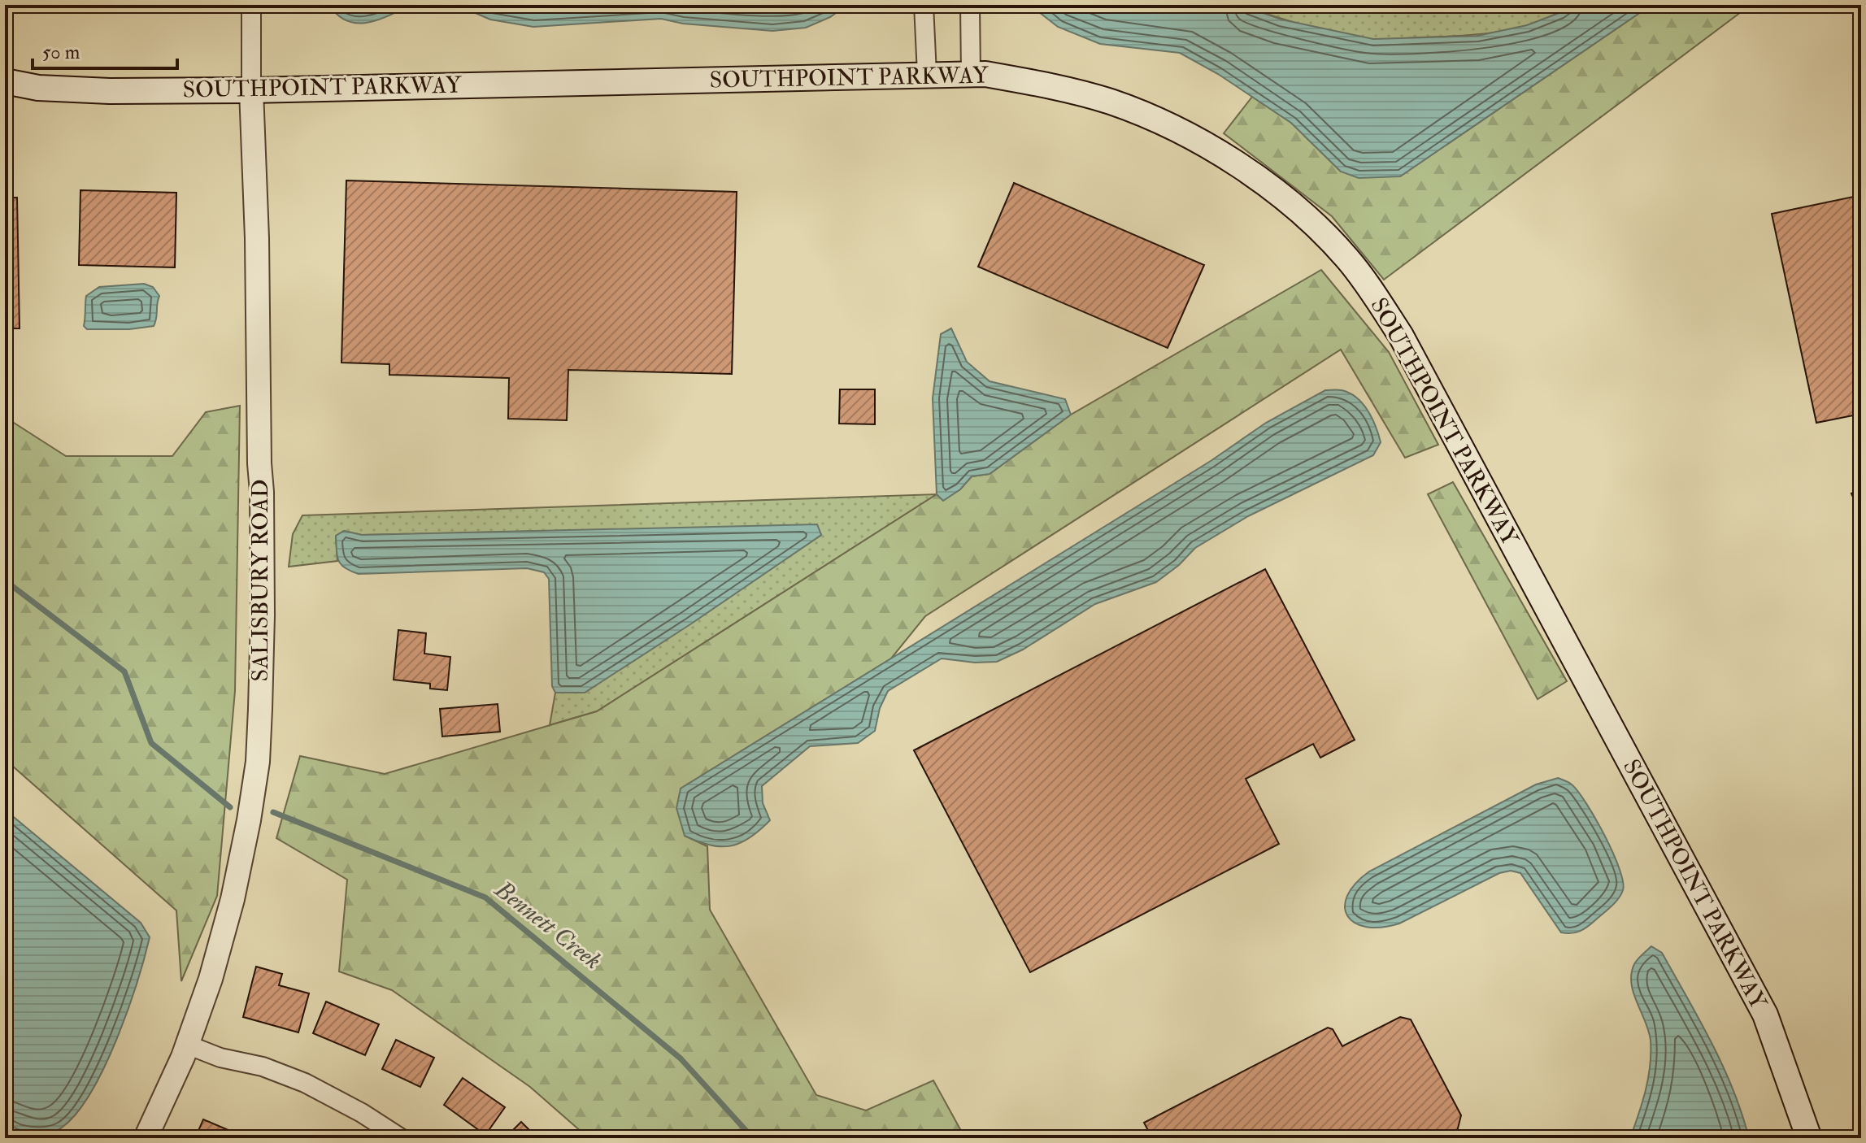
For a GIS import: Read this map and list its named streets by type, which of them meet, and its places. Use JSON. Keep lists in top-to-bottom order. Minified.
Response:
{"streets":{"main road":["SOUTHPOINT PARKWAY"],"street":["SALISBURY ROAD"]},"crossings":[["SOUTHPOINT PARKWAY","SALISBURY ROAD"]],"water":["Bennett Creek"],"scale_bar":"50 m"}
